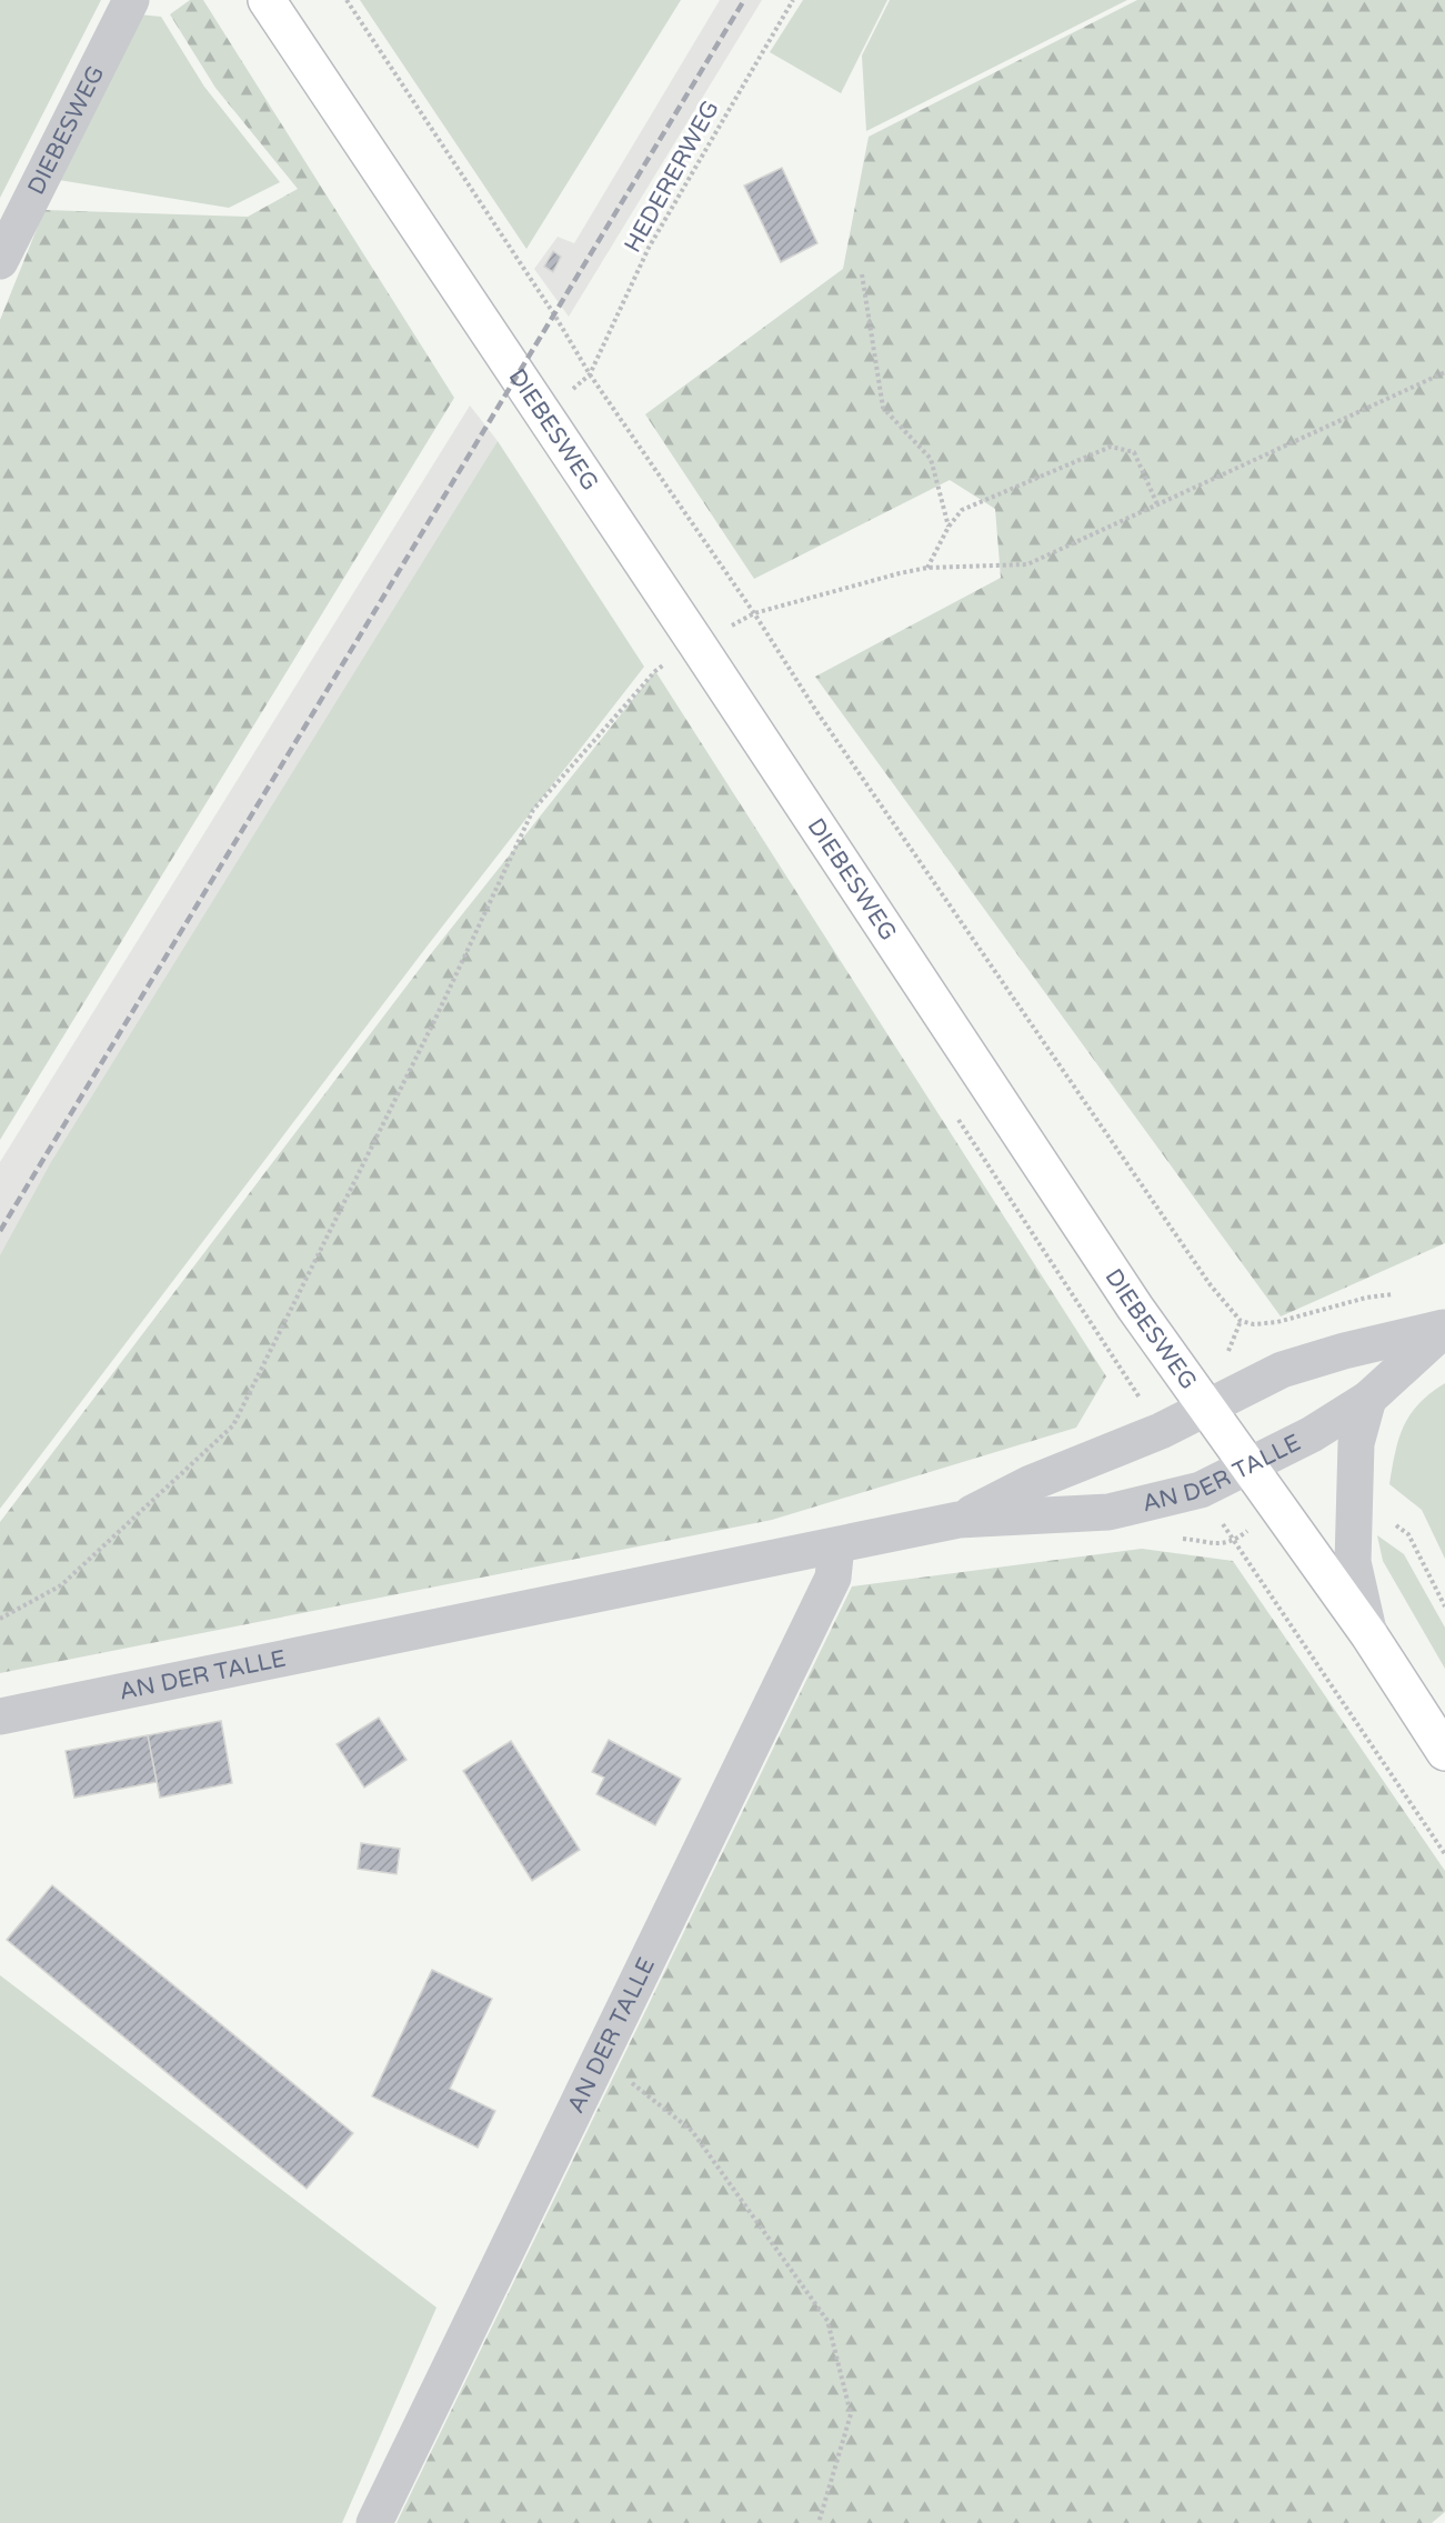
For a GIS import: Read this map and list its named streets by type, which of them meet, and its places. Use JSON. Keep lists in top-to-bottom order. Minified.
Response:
{"streets":{"main road":["DIEBESWEG"],"street":["AN DER TALLE"],"path":["HEDERERWEG"]},"crossings":[["DIEBESWEG","AN DER TALLE"]]}
